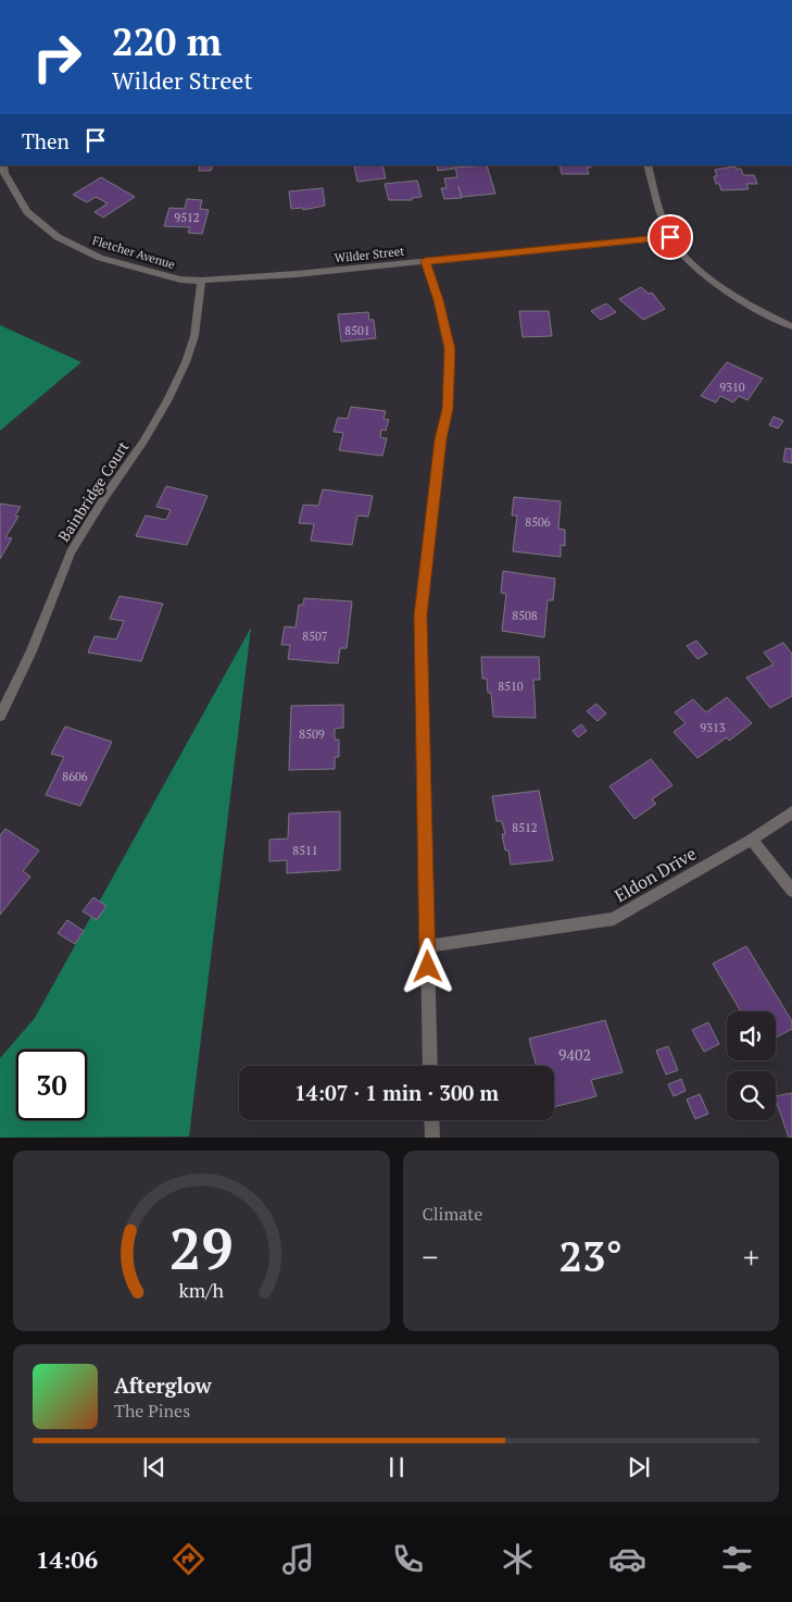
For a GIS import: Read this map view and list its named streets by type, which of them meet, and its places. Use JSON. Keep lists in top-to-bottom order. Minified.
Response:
{"streets":{"street":["Fletcher Avenue","Wilder Street","Bainbridge Court","Eldon Drive"]},"crossings":[["Fletcher Avenue","Wilder Street"],["Fletcher Avenue","Bainbridge Court"],["Wilder Street","Bainbridge Court"]],"house_numbers":["9512","8501","9310","8506","8508","8507","8510","9313","8509","8606","8512","8511","9402"],"page":{"turn":["220 m","Wilder Street"],"then":"Then","limit":"30","trip":"14:07 · 1 min · 300 m","tile":"Climate","heat":["−","23°","+"],"song":["Afterglow","The Pines"],"tabs":"14:06","gauge":["29","km/h"]}}
